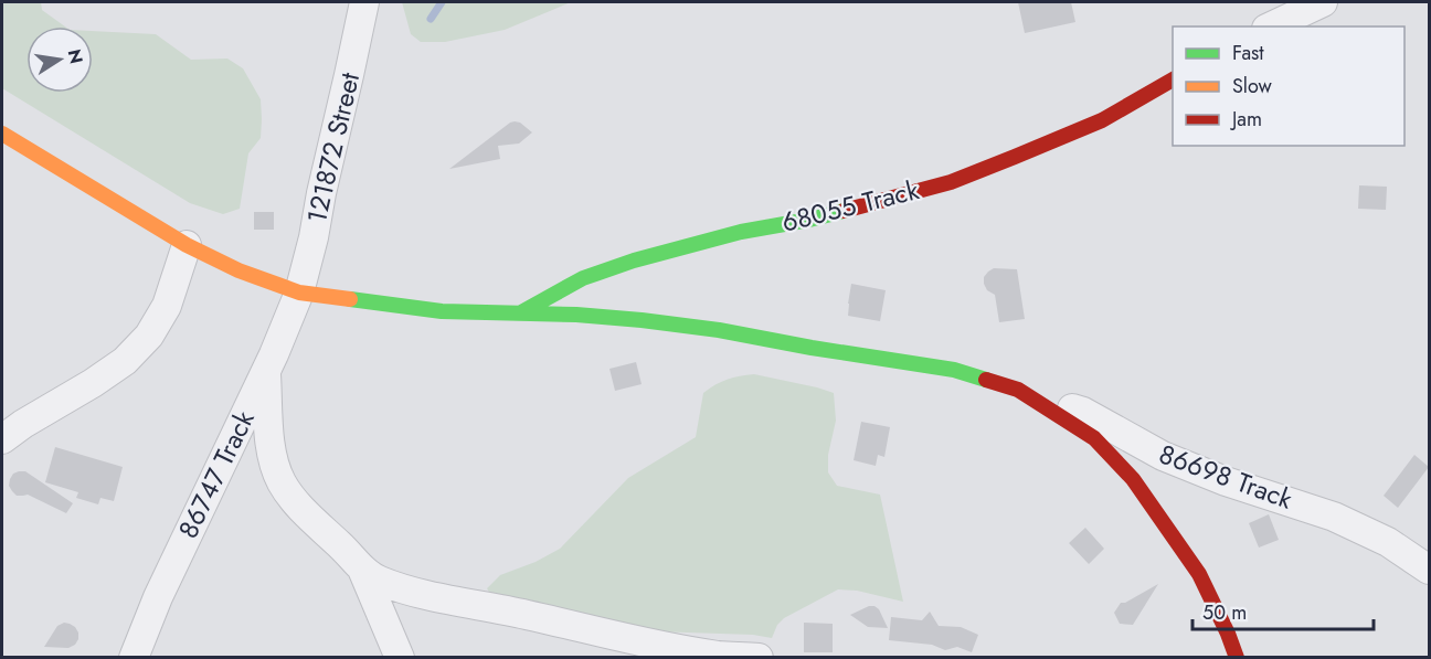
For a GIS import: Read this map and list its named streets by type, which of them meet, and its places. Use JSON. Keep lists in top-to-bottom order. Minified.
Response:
{"streets":{"street":["121872 Street","68055 Track","86747 Track","86698 Track"]},"crossings":[["121872 Street","86747 Track"]],"legend":["Fast","Slow","Jam"],"scale_bar":"50 m","north":"right"}
